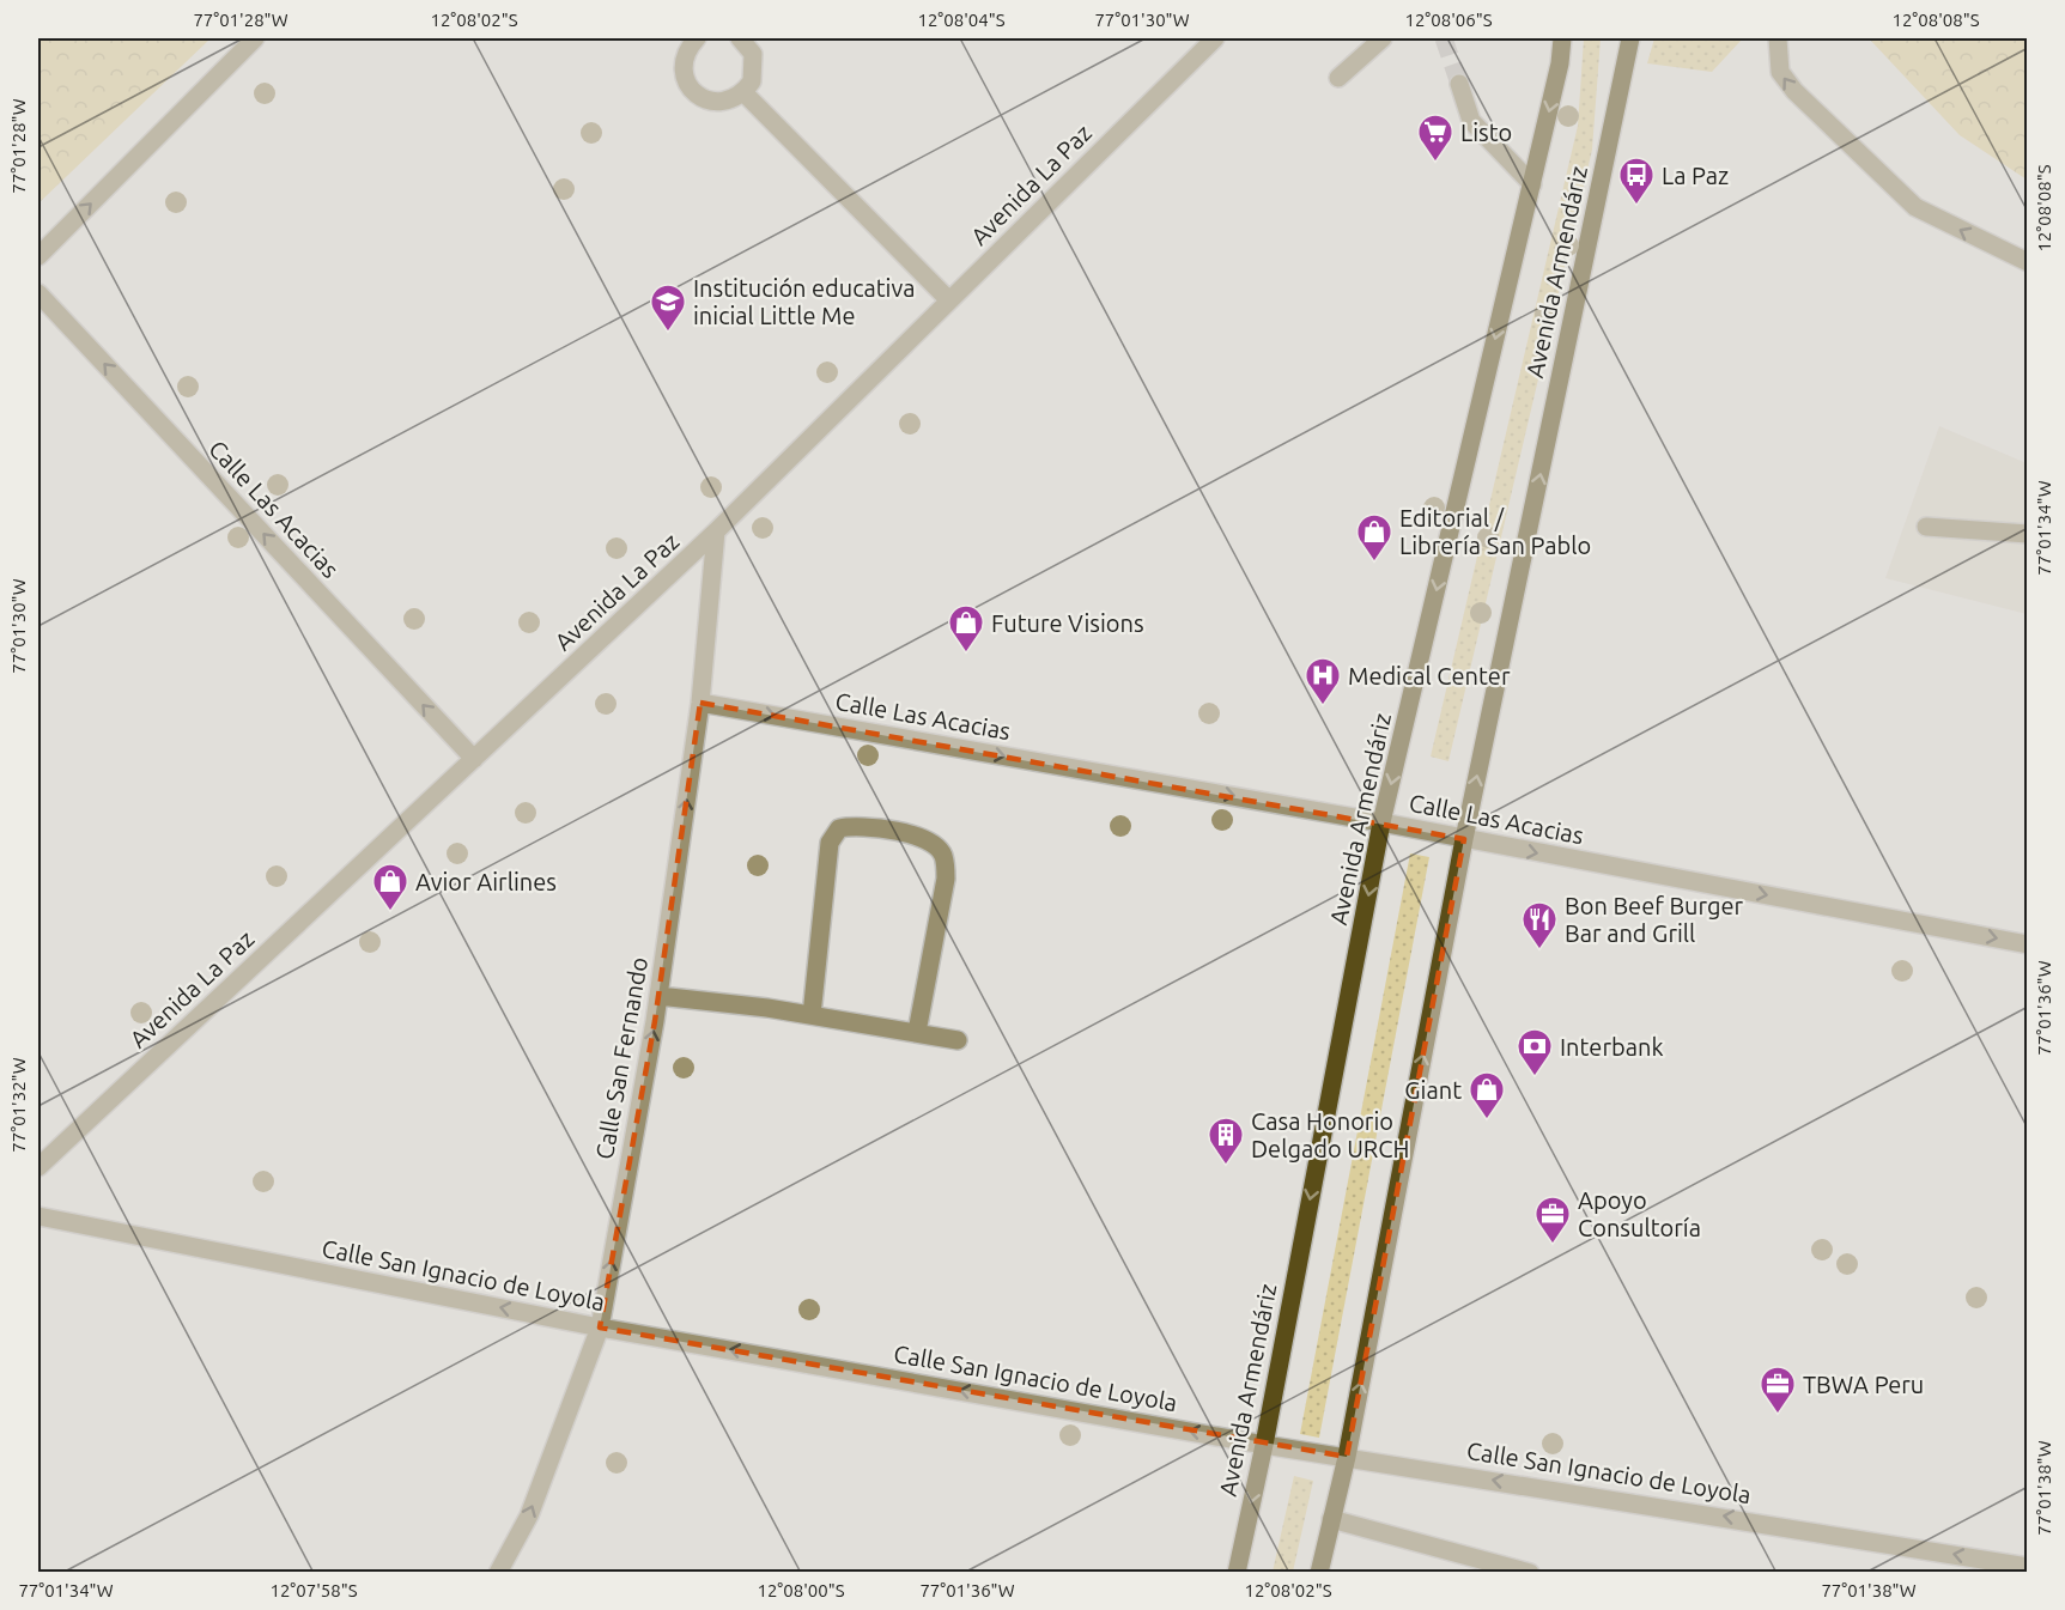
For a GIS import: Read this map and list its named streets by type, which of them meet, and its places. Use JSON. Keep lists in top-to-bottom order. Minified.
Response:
{"streets":{"main road":["Avenida Armendáriz"],"street":["Avenida La Paz","Calle Las Acacias","Calle San Fernando","Calle San Ignacio de Loyola"]},"crossings":[["Avenida La Paz","Calle Las Acacias"],["Avenida La Paz","Calle San Fernando"],["Avenida Armendáriz","Calle Las Acacias"],["Avenida Armendáriz","Calle San Ignacio de Loyola"],["Calle Las Acacias","Calle San Fernando"],["Calle San Fernando","Calle San Ignacio de Loyola"]],"one_way":["Calle San Fernando","Calle San Ignacio de Loyola"],"places":{"supermarket":["Listo"],"bus stop":["La Paz"],"school or university":["Institución educativa inicial Little Me"],"shop":["Editorial / Librería San Pablo","Future Visions","Avior Airlines","Giant"],"hospital":["Medical Center"],"restaurant":["Bon Beef Burger Bar and Grill"],"bank":["Interbank"],"building":["Casa Honorio Delgado URCH"],"office":["Apoyo Consultoría","TBWA Peru"]},"coordinates":["77°01'28\"W","12°08'02\"S","12°08'04\"S","77°01'30\"W","12°08'06\"S","12°08'08\"S","77°01'34\"W","77°01'36\"W","77°01'32\"W","77°01'38\"W","12°07'58\"S","12°08'00\"S"]}
